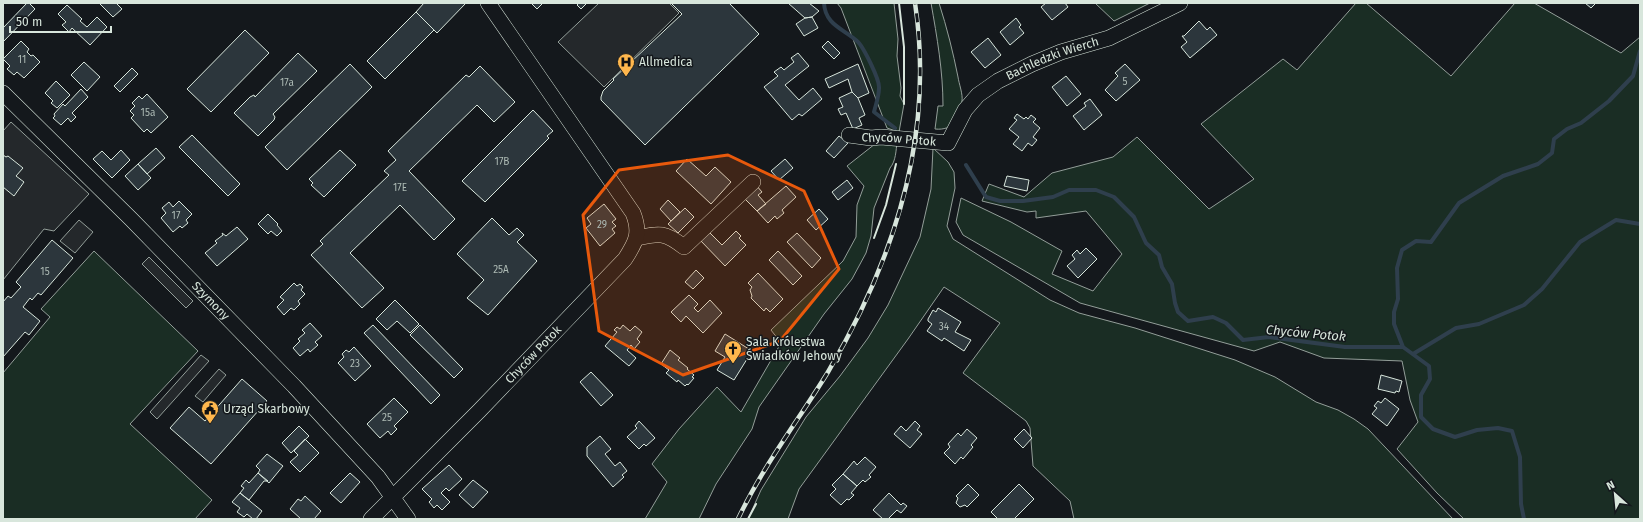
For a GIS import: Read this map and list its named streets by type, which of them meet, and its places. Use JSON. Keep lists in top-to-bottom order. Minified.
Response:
{"streets":{"street":["Bachledzki Wierch","Chyców Potok","Szymony"]},"crossings":[["Bachledzki Wierch","Chyców Potok"],["Chyców Potok","Szymony"]],"water":["Chyców Potok"],"places":{"hospital":["Allmedica"],"church":["Sala Królestwa Świadków Jehowy"],"public building":["Urząd Skarbowy"]},"house_numbers":["11","5","17a","15a","17B","17E","17","29","25A","15","34","23","25"],"scale_bar":"50 m","north":"top left"}
